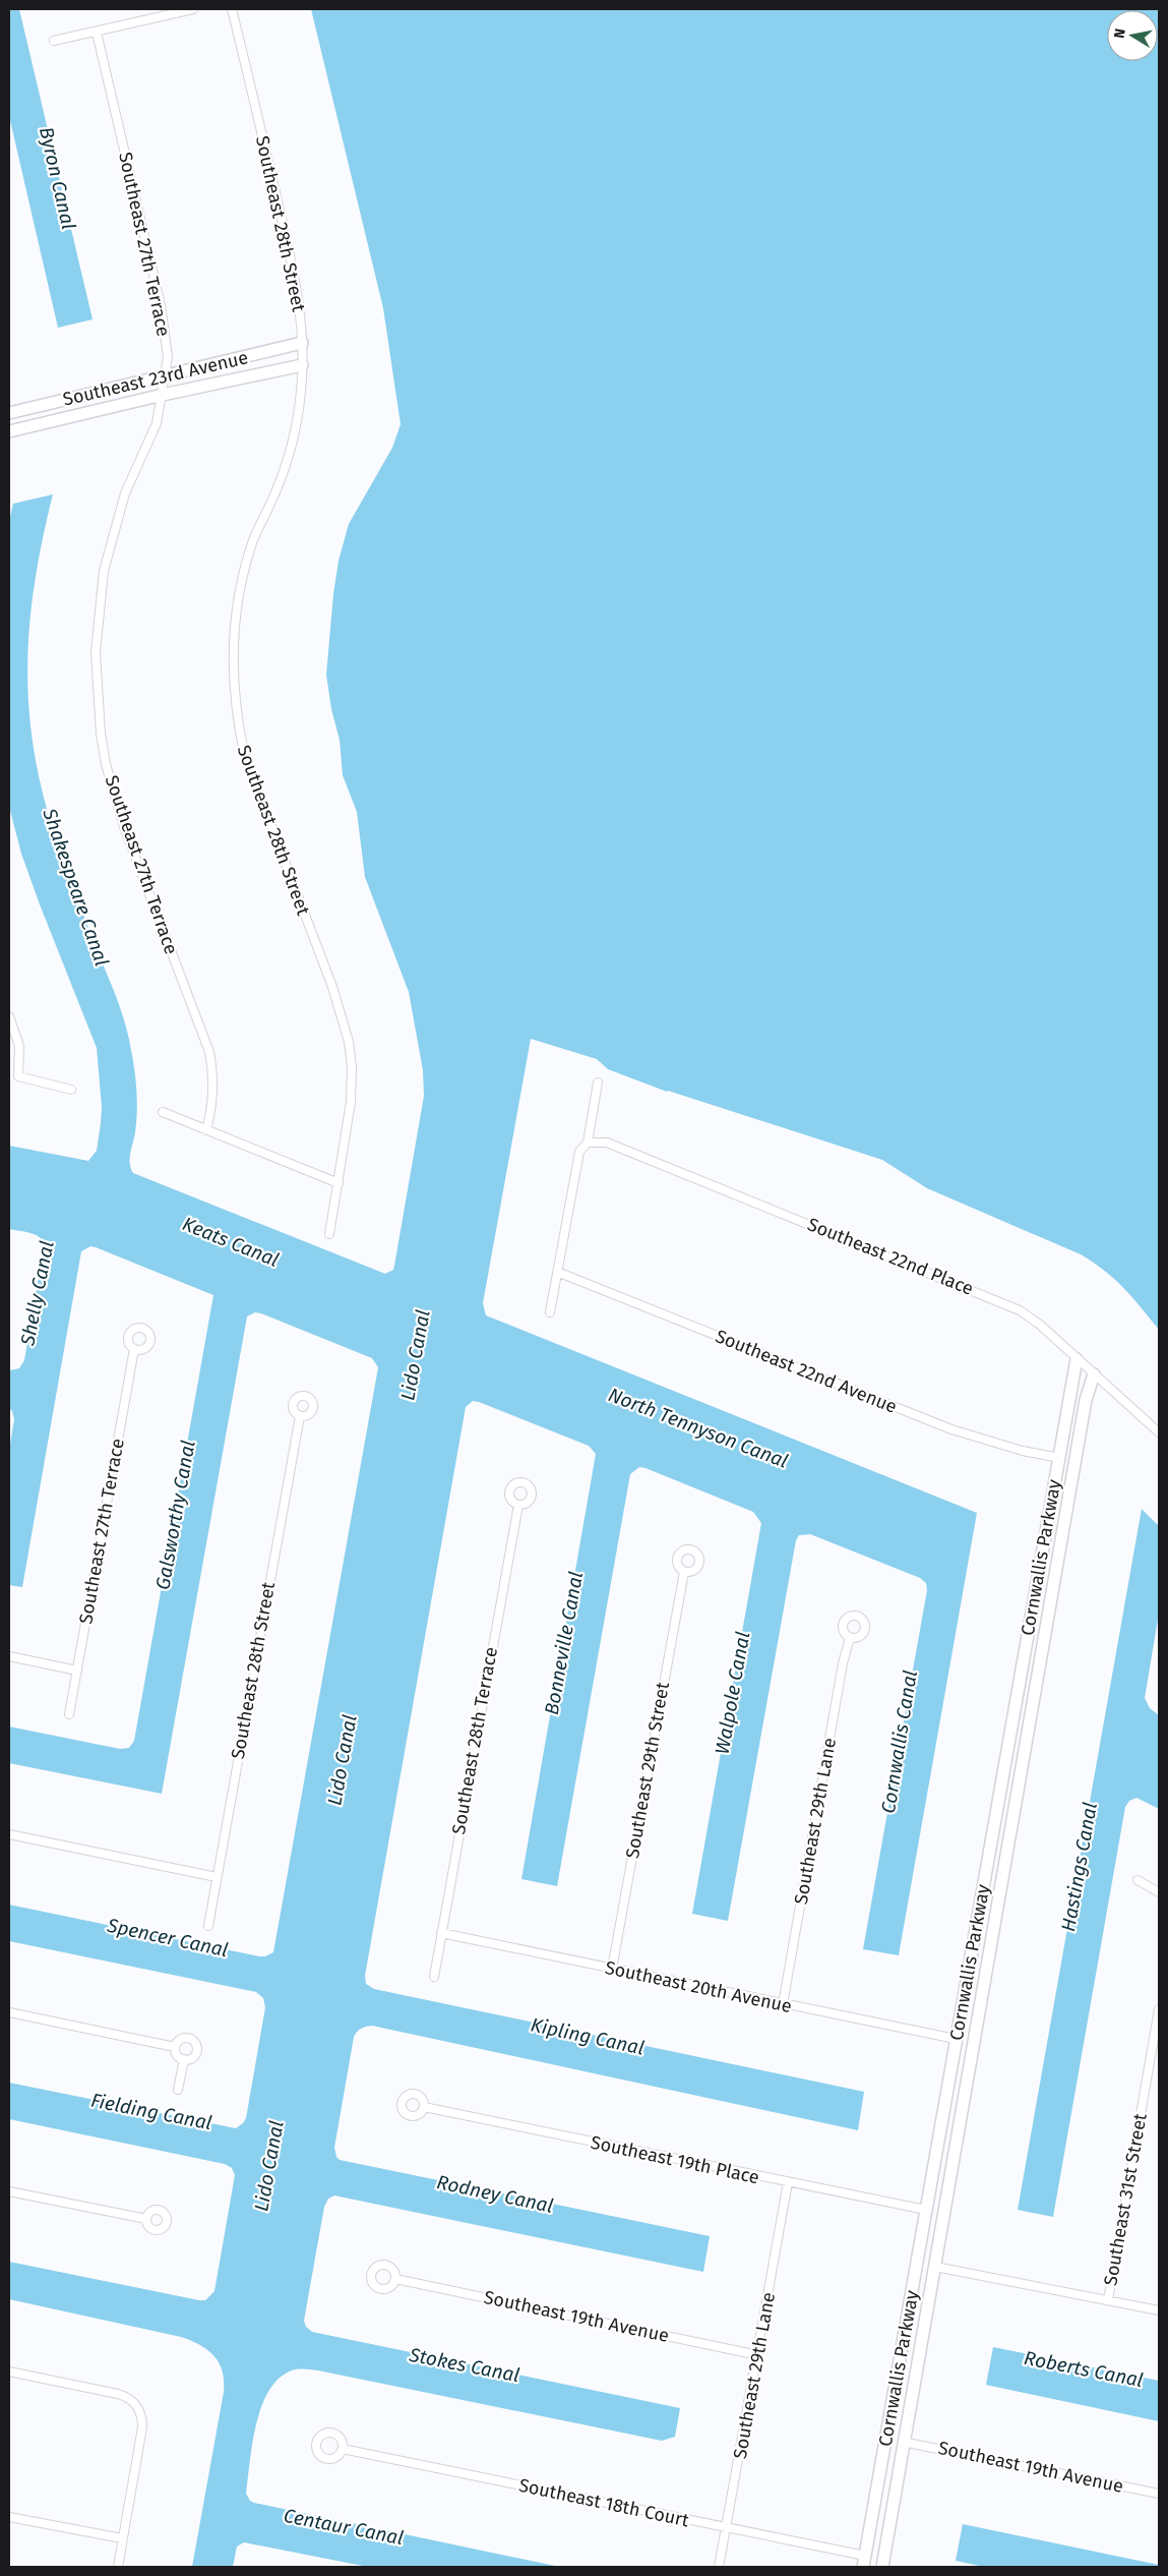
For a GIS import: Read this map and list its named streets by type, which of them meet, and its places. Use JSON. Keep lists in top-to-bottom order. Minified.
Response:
{"streets":{"street":["Southeast 28th Street","Southeast 27th Terrace","Southeast 23rd Avenue","Southeast 22nd Place","Southeast 22nd Avenue","Cornwallis Parkway","Southeast 28th Terrace","Southeast 29th Street","Southeast 29th Lane","Southeast 20th Avenue","Southeast 19th Place","Southeast 31st Street","Southeast 19th Avenue","Southeast 18th Court"]},"crossings":[["Southeast 28th Street","Southeast 23rd Avenue"],["Southeast 27th Terrace","Southeast 23rd Avenue"],["Southeast 22nd Place","Cornwallis Parkway"],["Southeast 22nd Avenue","Cornwallis Parkway"],["Cornwallis Parkway","Southeast 20th Avenue"],["Cornwallis Parkway","Southeast 19th Place"],["Cornwallis Parkway","Southeast 19th Avenue"],["Cornwallis Parkway","Southeast 18th Court"],["Southeast 28th Terrace","Southeast 20th Avenue"],["Southeast 29th Street","Southeast 20th Avenue"],["Southeast 29th Lane","Southeast 20th Avenue"],["Southeast 29th Lane","Southeast 19th Place"],["Southeast 29th Lane","Southeast 19th Avenue"],["Southeast 29th Lane","Southeast 18th Court"]],"water":["Byron Canal","Shakespeare Canal","Keats Canal","Shelly Canal","Lido Canal","North Tennyson Canal","Galsworthy Canal","Bonneville Canal","Walpole Canal","Cornwallis Canal","Hastings Canal","Spencer Canal","Kipling Canal","Fielding Canal","Rodney Canal","Stokes Canal","Roberts Canal","Centaur Canal"],"north":"left"}
